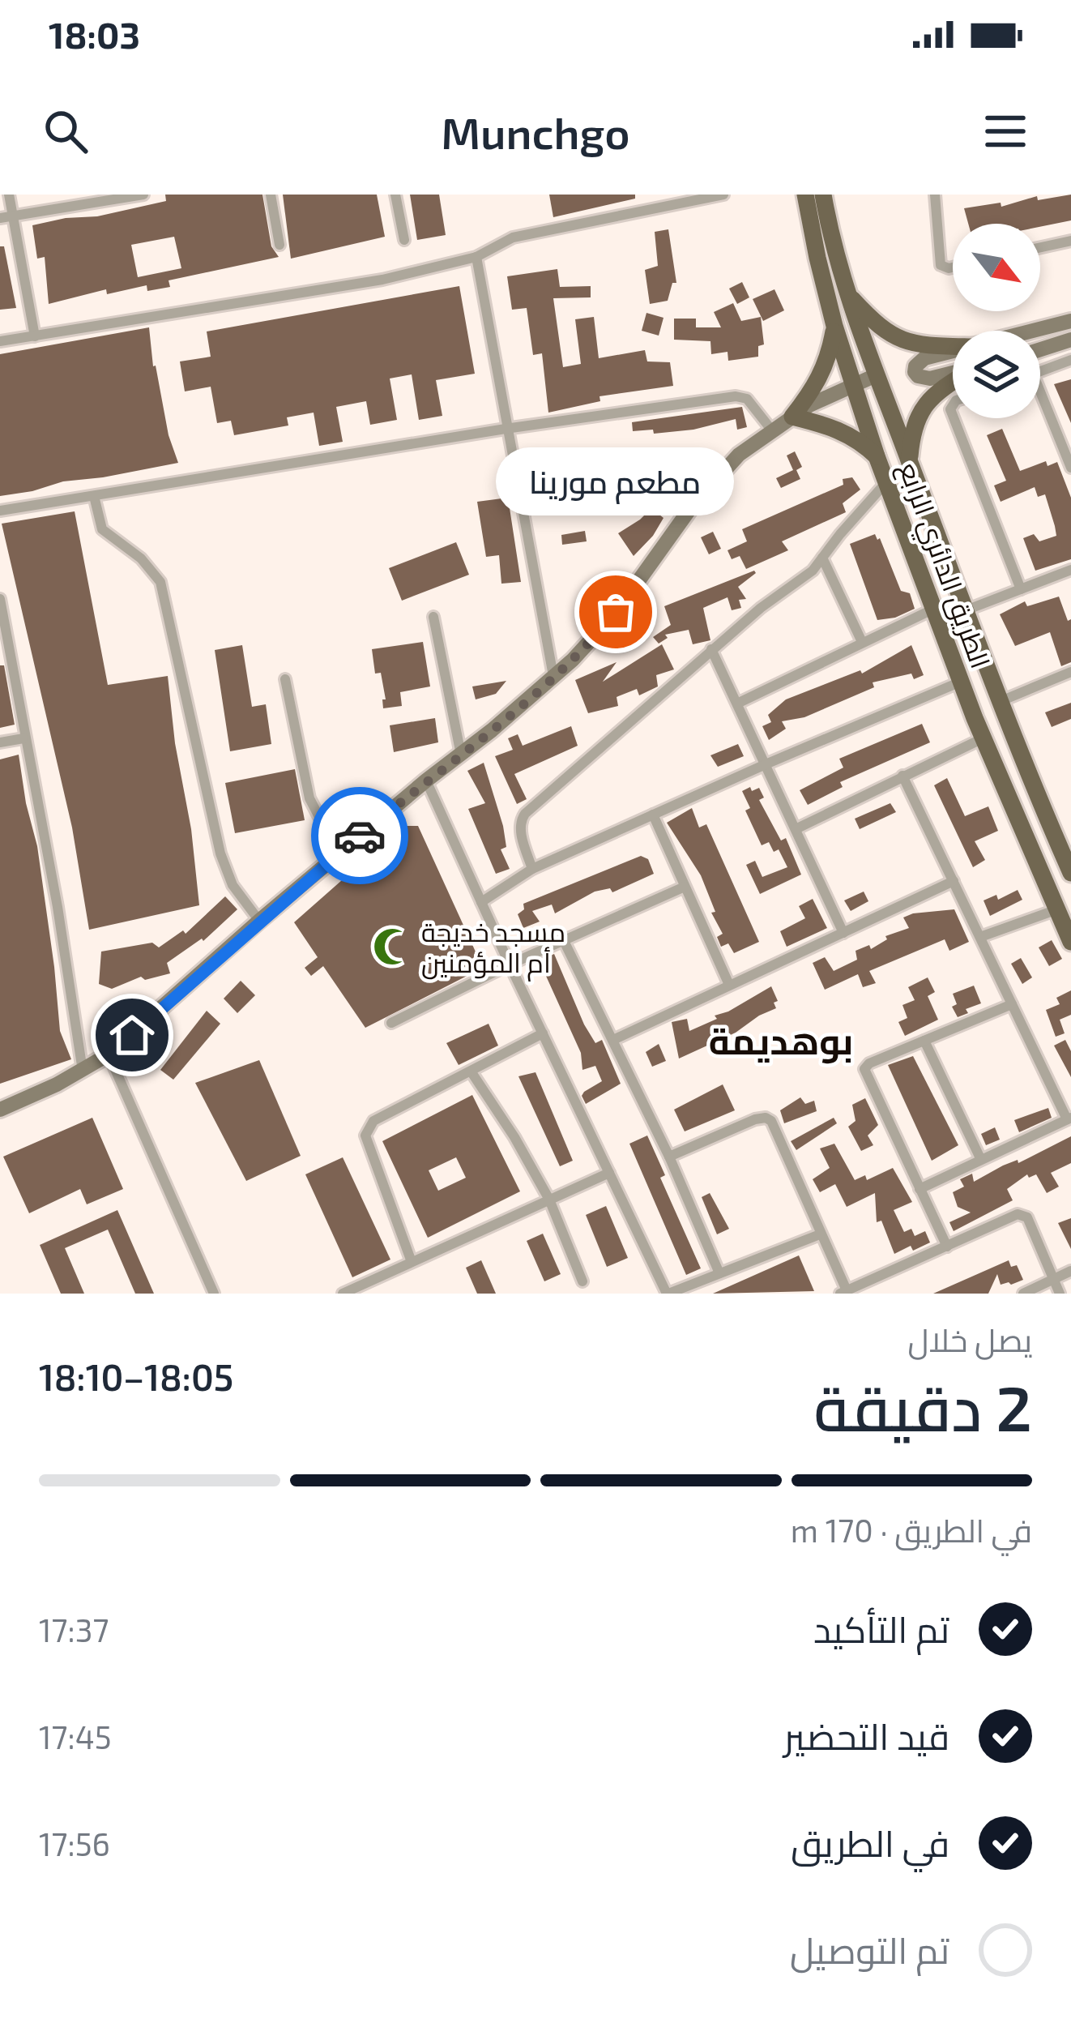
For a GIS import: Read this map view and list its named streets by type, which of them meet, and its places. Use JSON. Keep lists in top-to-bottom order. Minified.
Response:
{"streets":{"main road":["الطريق الدائري الرابع"]},"districts":["بوهديمة"],"places":{"other":["مطعم مورينا"],"mosque":["مسجد خديجة أم المؤمنين"]},"north":"bottom right","page":{"status":"18:03","header":"Munchgo","bubble":"مطعم مورينا","heading":["2 دقيقة","يصل خلال","18:05–18:10"],"bar":"في الطريق · 170 m","list":[["تم التأكيد","17:37"],["قيد التحضير","17:45"],["في الطريق","17:56"],"تم التوصيل"]}}
